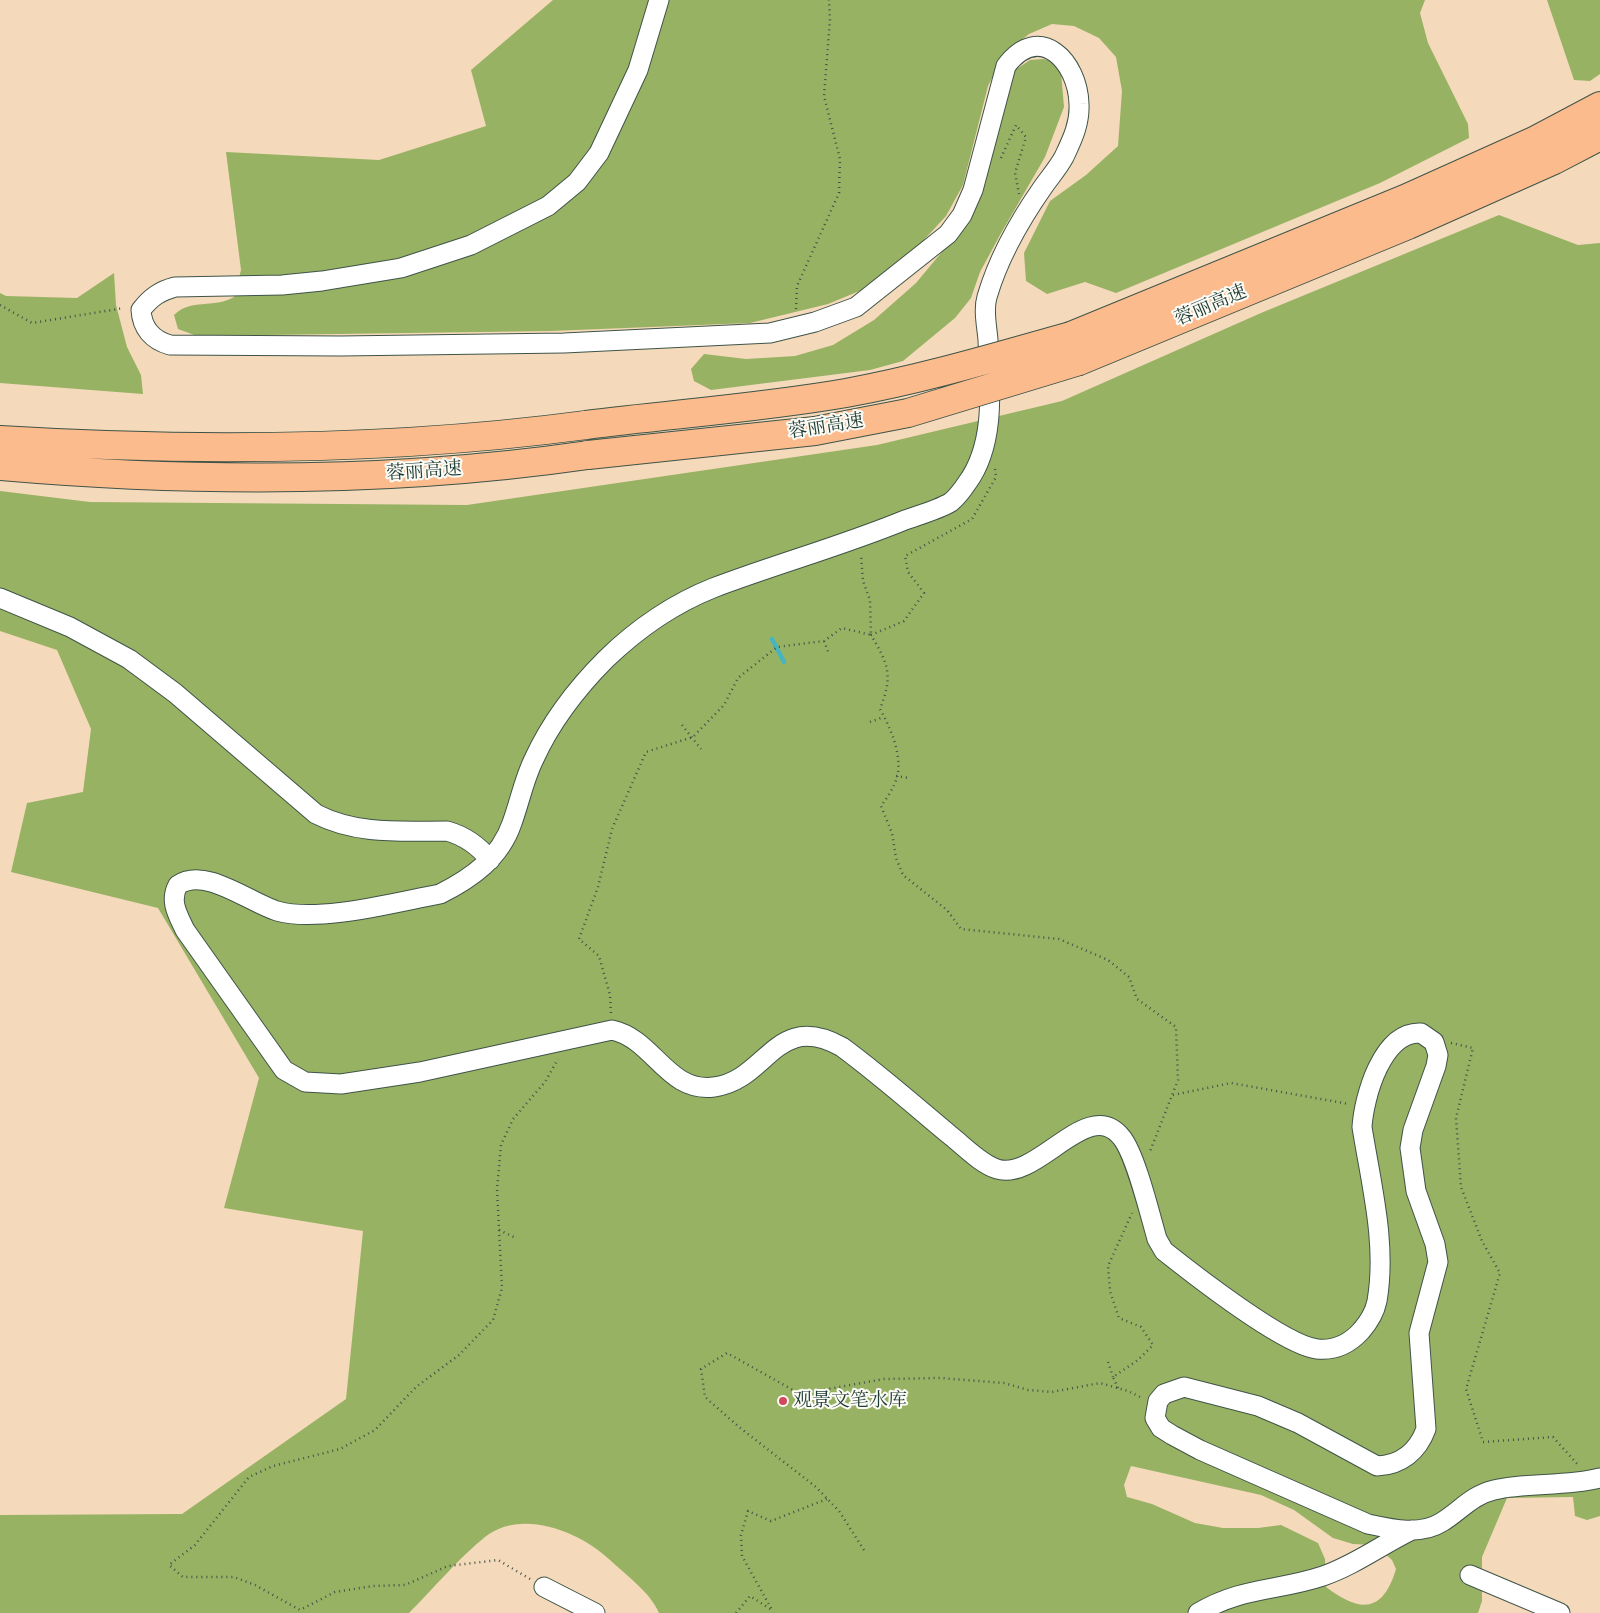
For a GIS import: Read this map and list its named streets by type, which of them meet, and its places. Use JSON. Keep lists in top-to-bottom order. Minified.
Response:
{"streets":{"highway":["蓉丽高速"]},"places":["观景文笔水库"]}
